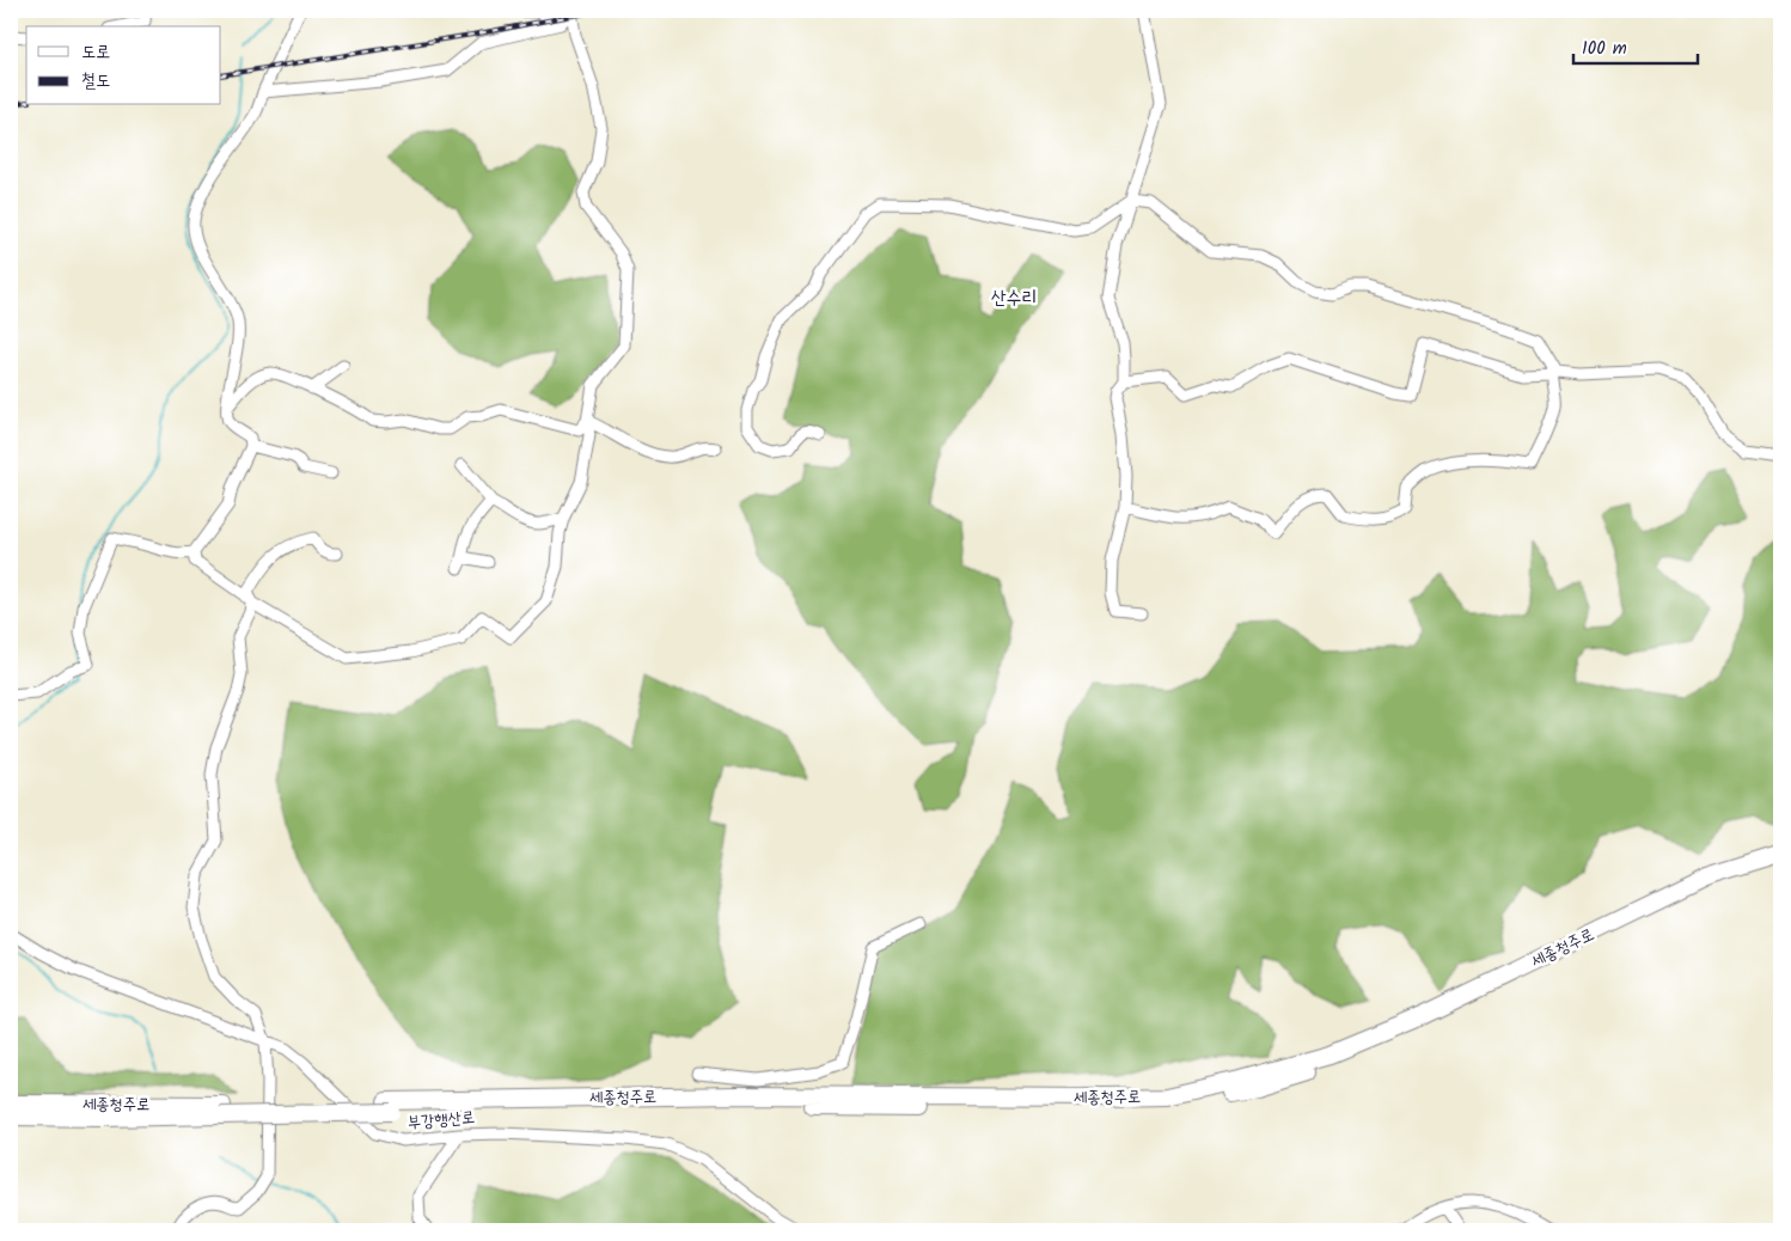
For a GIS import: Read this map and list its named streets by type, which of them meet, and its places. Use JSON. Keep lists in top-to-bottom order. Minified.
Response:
{"streets":{"highway":["세종청주로"],"street":["부강행산로"]},"districts":["산수리"],"legend":["도로","철도"],"scale_bar":"100 m"}
